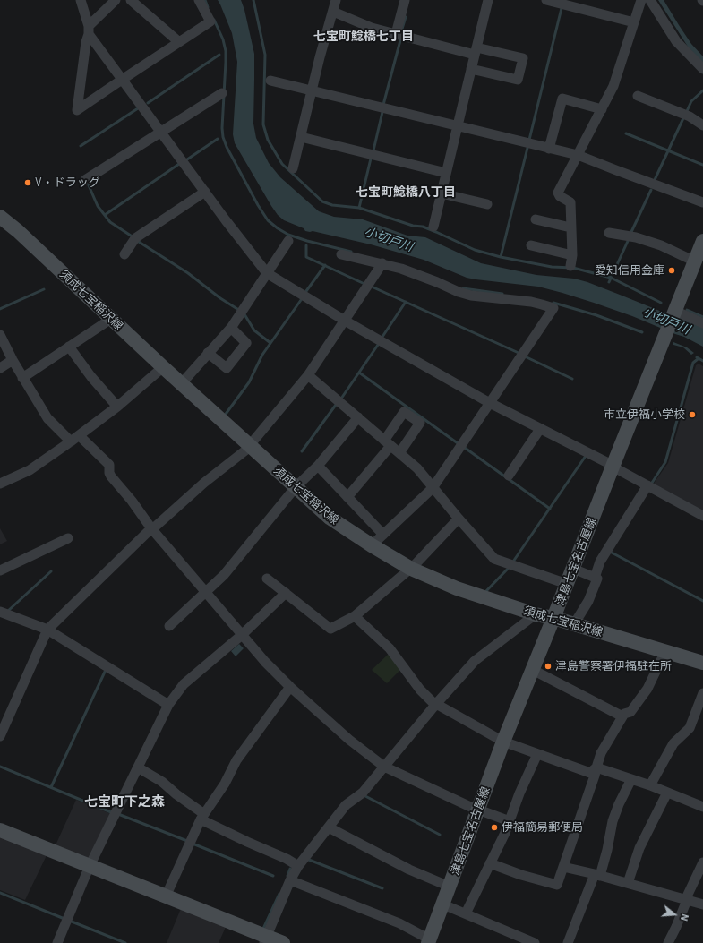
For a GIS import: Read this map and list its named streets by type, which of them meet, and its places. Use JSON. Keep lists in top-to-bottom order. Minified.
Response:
{"streets":{"main road":["須成七宝稲沢線","津島七宝名古屋線"]},"crossings":[["須成七宝稲沢線","津島七宝名古屋線"]],"districts":["七宝町鯰橋七丁目","七宝町鯰橋八丁目","七宝町下之森"],"water":["小切戸川"],"places":["V・ドラッグ","愛知信用金庫","市立伊福小学校","津島警察署伊福駐在所","伊福簡易郵便局"],"north":"right"}
